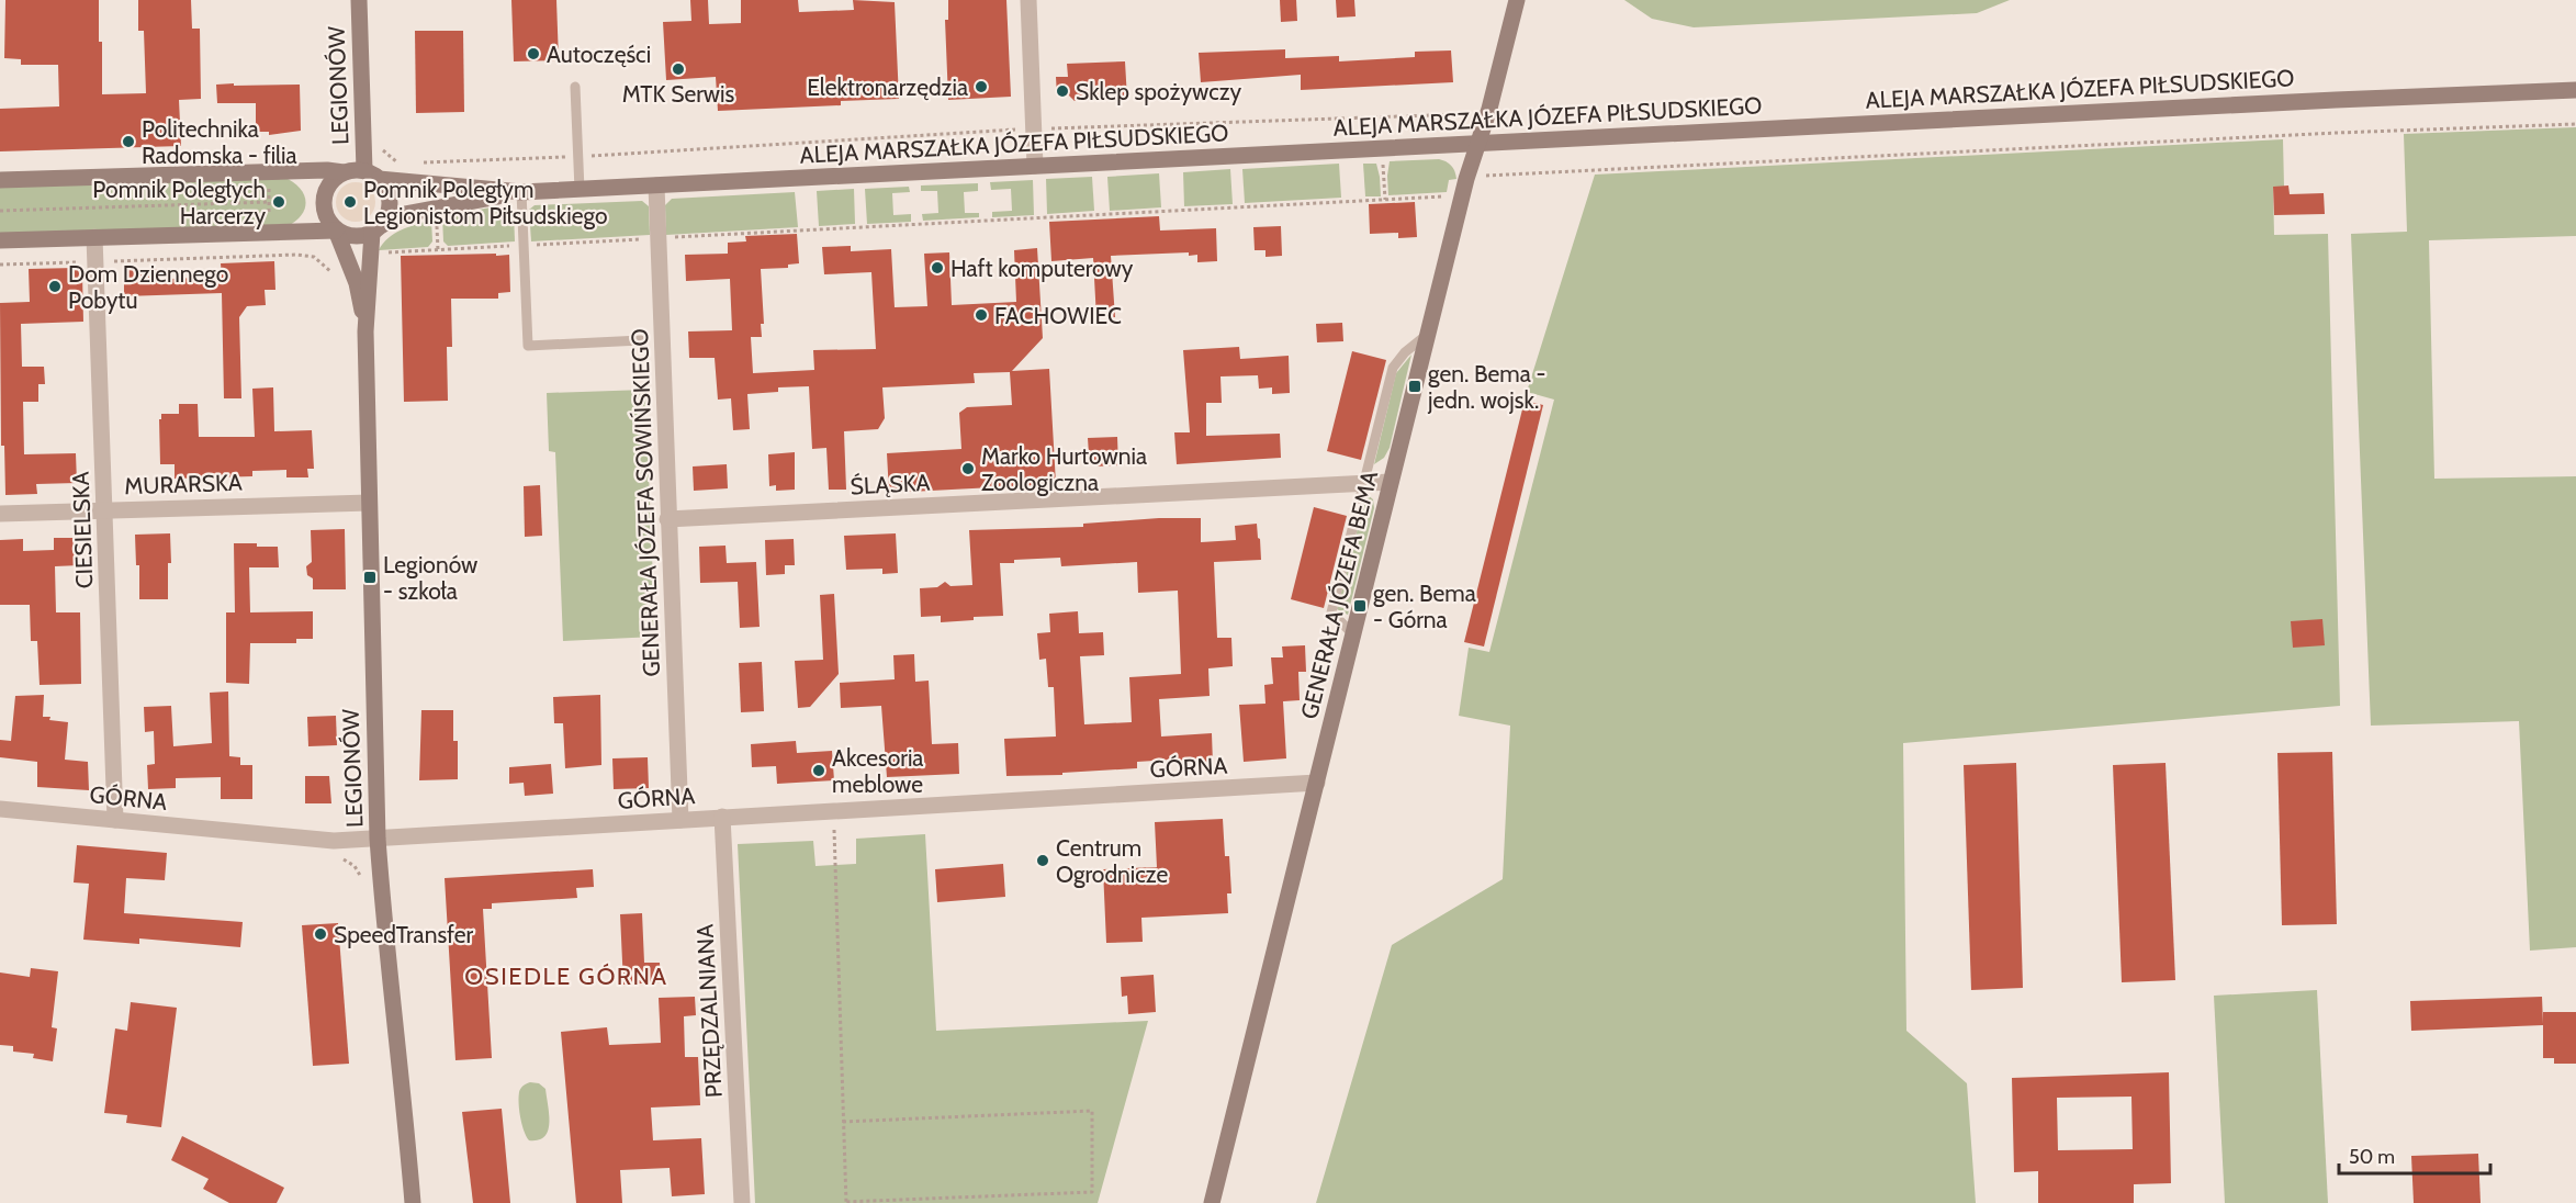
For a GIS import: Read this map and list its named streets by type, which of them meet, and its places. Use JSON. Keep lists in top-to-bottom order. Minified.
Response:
{"streets":{"street":["LEGIONÓW","ALEJA MARSZAŁKA JÓZEFA PIŁSUDSKIEGO","MURARSKA","ŚLĄSKA","GENERAŁA JÓZEFA SOWIŃSKIEGO","CIESIELSKA","GENERAŁA JÓZEFA BEMA","GÓRNA","PRZĘDZALNIANA"]},"crossings":[["LEGIONÓW","ALEJA MARSZAŁKA JÓZEFA PIŁSUDSKIEGO"],["LEGIONÓW","MURARSKA"],["LEGIONÓW","GÓRNA"],["ALEJA MARSZAŁKA JÓZEFA PIŁSUDSKIEGO","GENERAŁA JÓZEFA SOWIŃSKIEGO"],["ALEJA MARSZAŁKA JÓZEFA PIŁSUDSKIEGO","GENERAŁA JÓZEFA BEMA"],["MURARSKA","CIESIELSKA"],["ŚLĄSKA","GENERAŁA JÓZEFA SOWIŃSKIEGO"],["ŚLĄSKA","GENERAŁA JÓZEFA BEMA"],["GENERAŁA JÓZEFA SOWIŃSKIEGO","GÓRNA"],["CIESIELSKA","GÓRNA"],["GENERAŁA JÓZEFA BEMA","GÓRNA"],["GÓRNA","PRZĘDZALNIANA"]],"districts":["OSIEDLE GÓRNA"],"places":{"other":["Autoczęści","MTK Serwis","Elektronarzędzia","Sklep spożywczy","Politechnika Radomska - filia","Pomnik Poległych Harcerzy","Pomnik Poległym Legionistom Piłsudskiego","Haft komputerowy","Dom Dziennego Pobytu","FACHOWIEC","Marko Hurtownia Zoologiczna","Akcesoria meblowe","Centrum Ogrodnicze","SpeedTransfer"],"transit":["gen. Bema - jedn. wojsk.","Legionów - szkoła","gen. Bema - Górna"]},"scale_bar":"50 m"}
